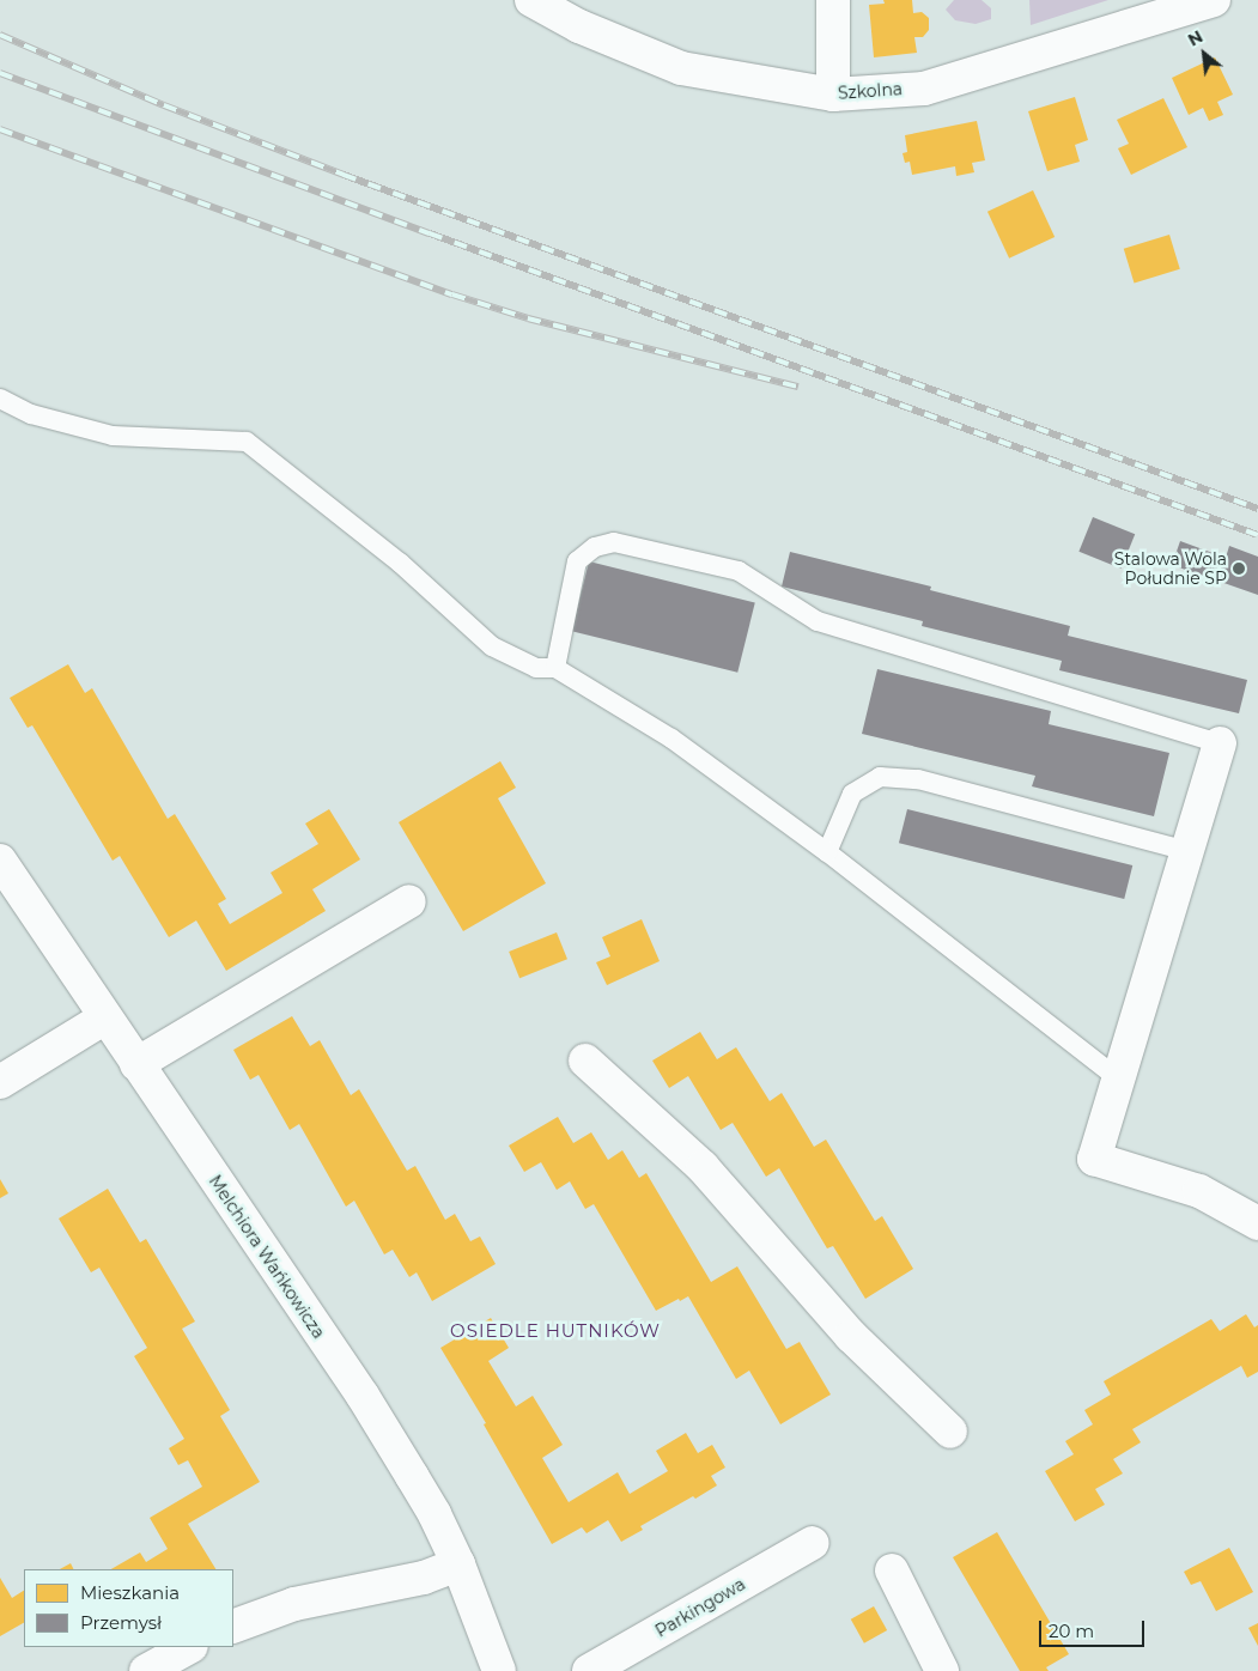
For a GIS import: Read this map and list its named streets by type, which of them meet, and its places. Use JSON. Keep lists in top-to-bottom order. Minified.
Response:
{"streets":{"street":["Szkolna","Melchiora Wańkowicza","Parkingowa"]},"districts":["OSIEDLE HUTNIKÓW"],"places":["Stalowa Wola Południe SP"],"legend":["Mieszkania","Przemysł"],"scale_bar":"20 m","north":"top left"}
